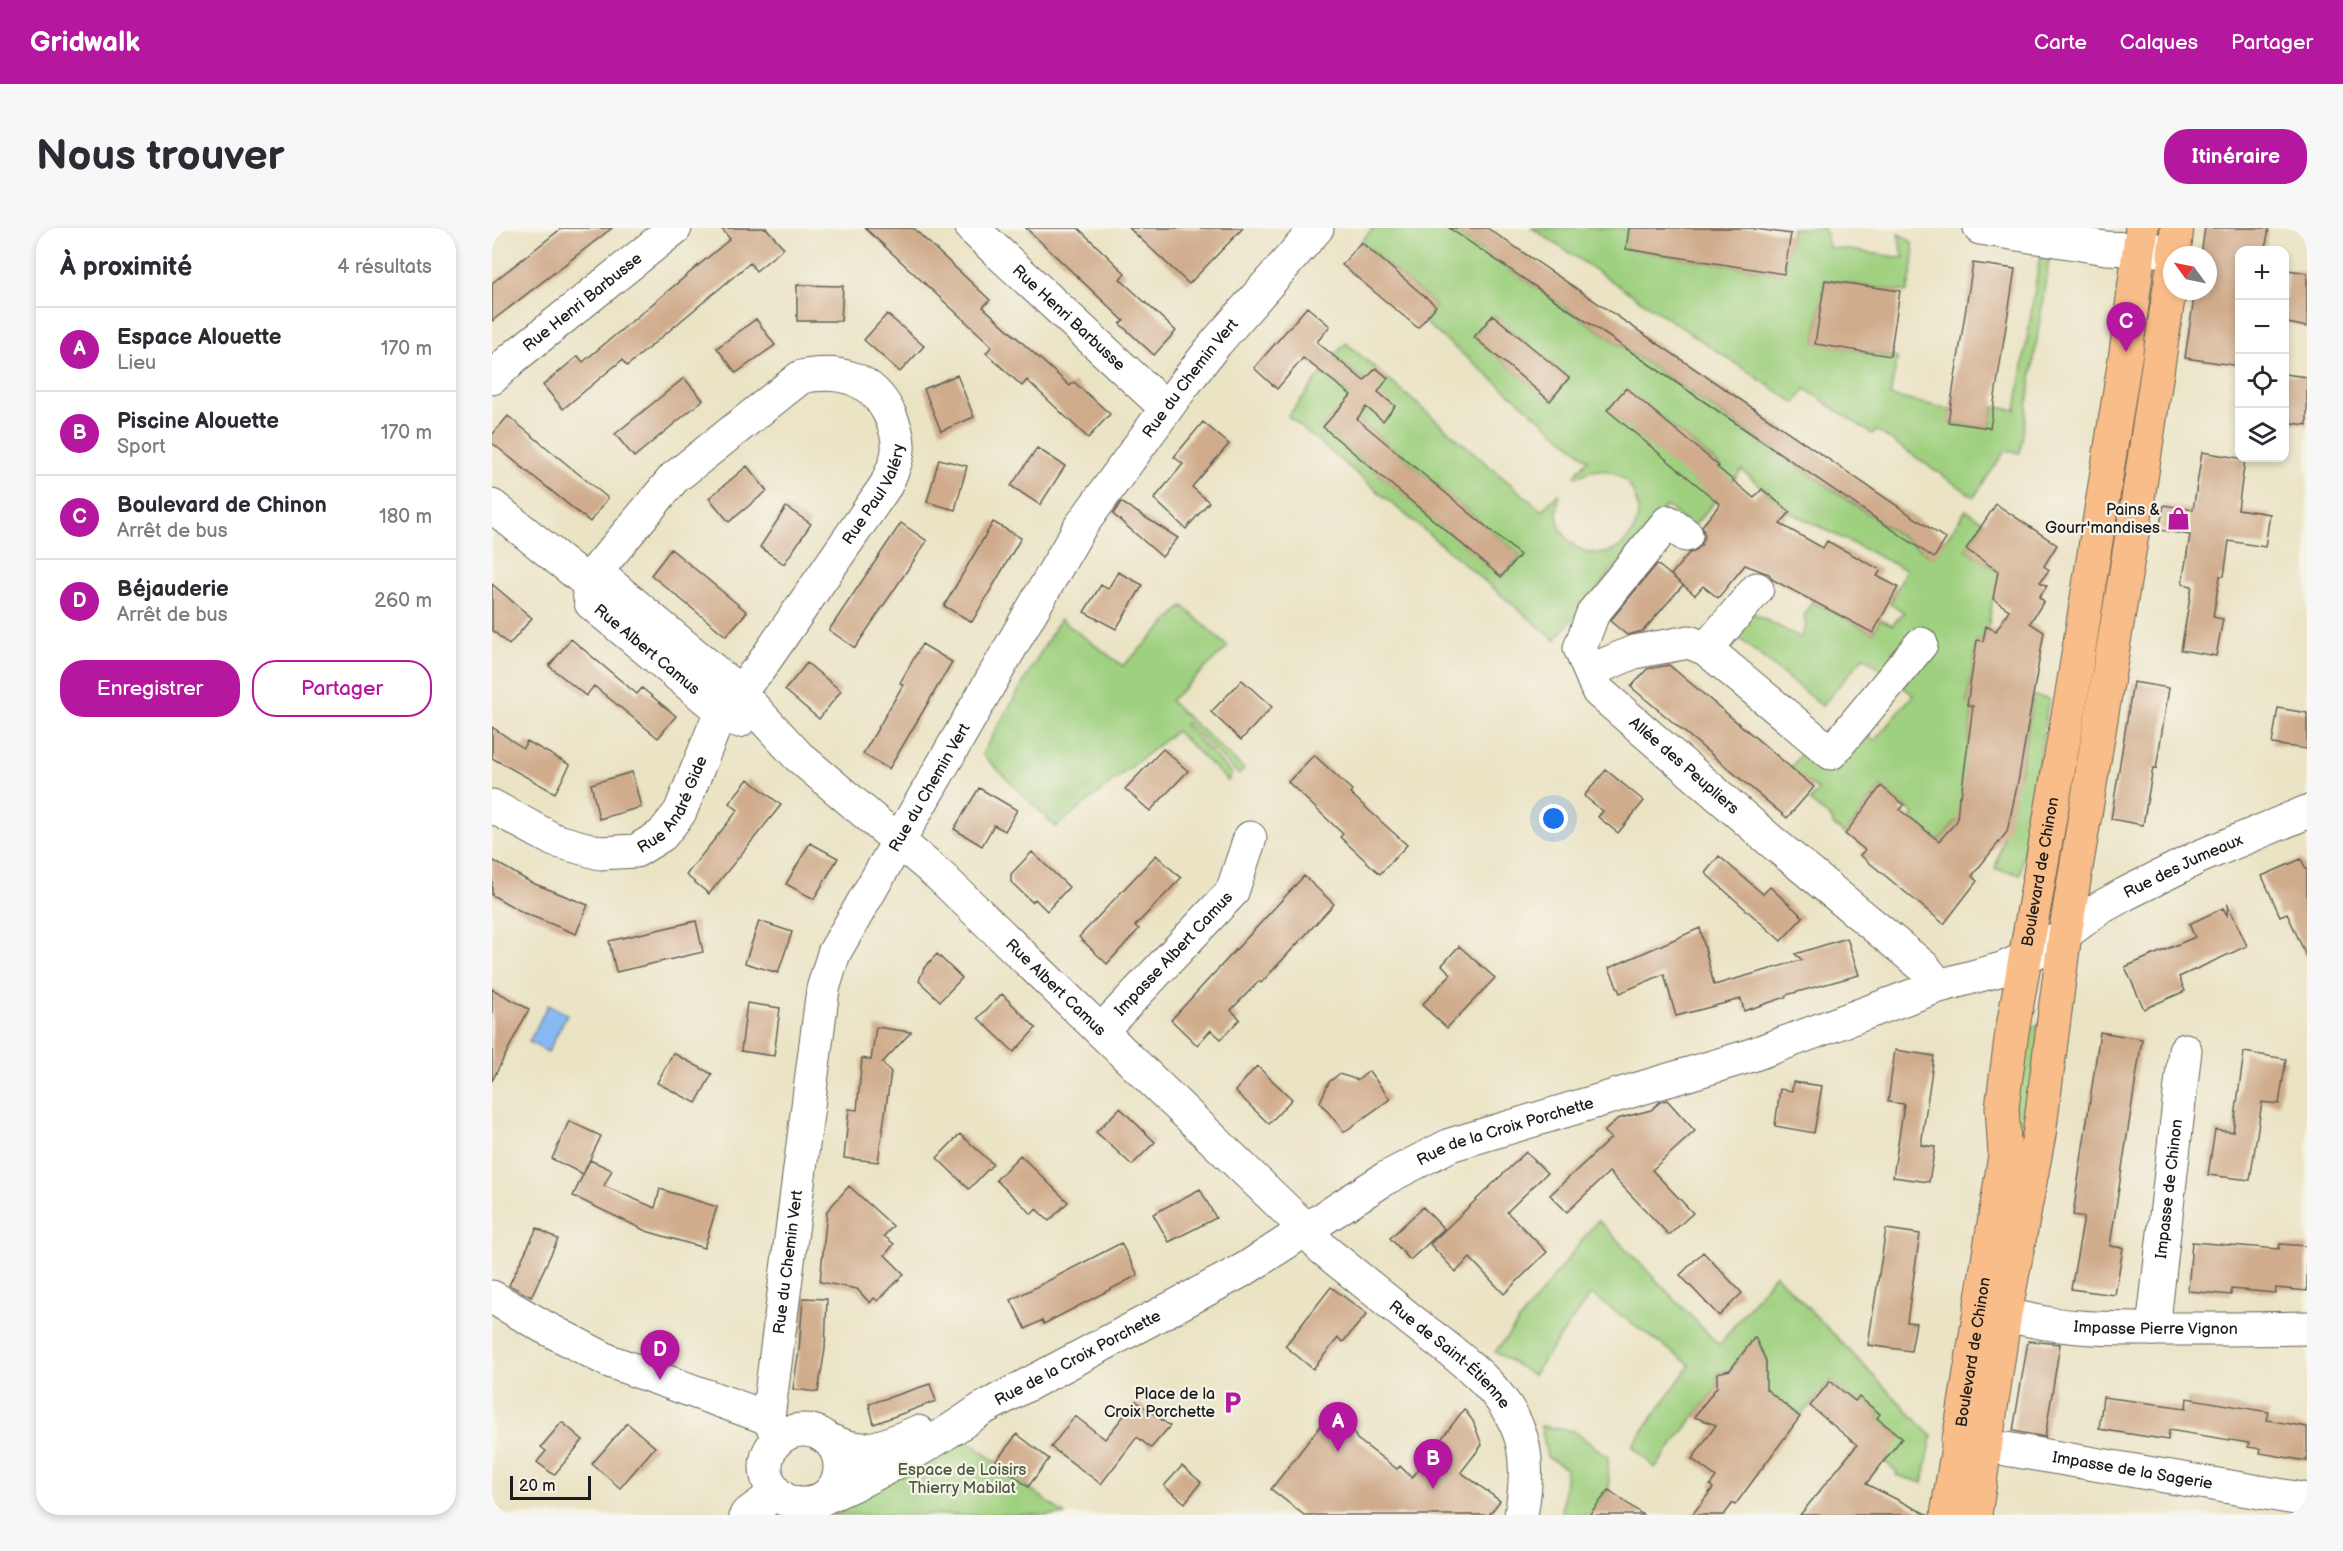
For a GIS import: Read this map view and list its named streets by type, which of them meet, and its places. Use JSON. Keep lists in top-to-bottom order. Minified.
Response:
{"streets":{"main road":["Boulevard de Chinon"],"street":["Rue Henri Barbusse","Rue du Chemin Vert","Rue Paul Valéry","Rue Albert Camus","Allée des Peupliers","Rue André Gide","Rue des Jumeaux","Impasse Albert Camus","Rue de la Croix Porchette","Impasse de Chinon","Impasse Pierre Vignon","Rue de Saint-Étienne","Impasse de la Sagerie"]},"crossings":[["Rue Henri Barbusse","Rue du Chemin Vert"],["Rue du Chemin Vert","Rue Albert Camus"],["Rue du Chemin Vert","Rue de la Croix Porchette"],["Rue Paul Valéry","Rue Albert Camus"],["Rue Paul Valéry","Rue André Gide"],["Rue Albert Camus","Rue André Gide"],["Rue Albert Camus","Impasse Albert Camus"],["Rue Albert Camus","Rue de la Croix Porchette"],["Rue Albert Camus","Rue de Saint-Étienne"],["Allée des Peupliers","Rue de la Croix Porchette"],["Rue des Jumeaux","Boulevard de Chinon"],["Rue des Jumeaux","Rue de la Croix Porchette"],["Boulevard de Chinon","Rue de la Croix Porchette"],["Boulevard de Chinon","Impasse Pierre Vignon"],["Boulevard de Chinon","Impasse de la Sagerie"],["Rue de la Croix Porchette","Rue de Saint-Étienne"],["Impasse de Chinon","Impasse Pierre Vignon"]],"parks":["Espace de Loisirs Thierry Mabilat"],"places":{"shop":["Pains & Gourr'mandises"],"parking":["Place de la Croix Porchette"]},"scale_bar":"20 m","north":"top left","page":{"header":"Gridwalk","nav":["Carte","Calques","Partager"],"buttons":["Itinéraire",["Enregistrer","Partager"]],"title":"Nous trouver","heading":["À proximité","4 résultats"],"map_buttons":["+","−"],"pins":["C","D","A","B"],"list":[{"mark":"A","name":"Espace Alouette","note":"Lieu","value":"170 m"},{"mark":"B","name":"Piscine Alouette","note":"Sport","value":"170 m"},{"mark":"C","name":"Boulevard de Chinon","note":"Arrêt de bus","value":"180 m"},{"mark":"D","name":"Béjauderie","note":"Arrêt de bus","value":"260 m"}],"scale":"20 m"}}
